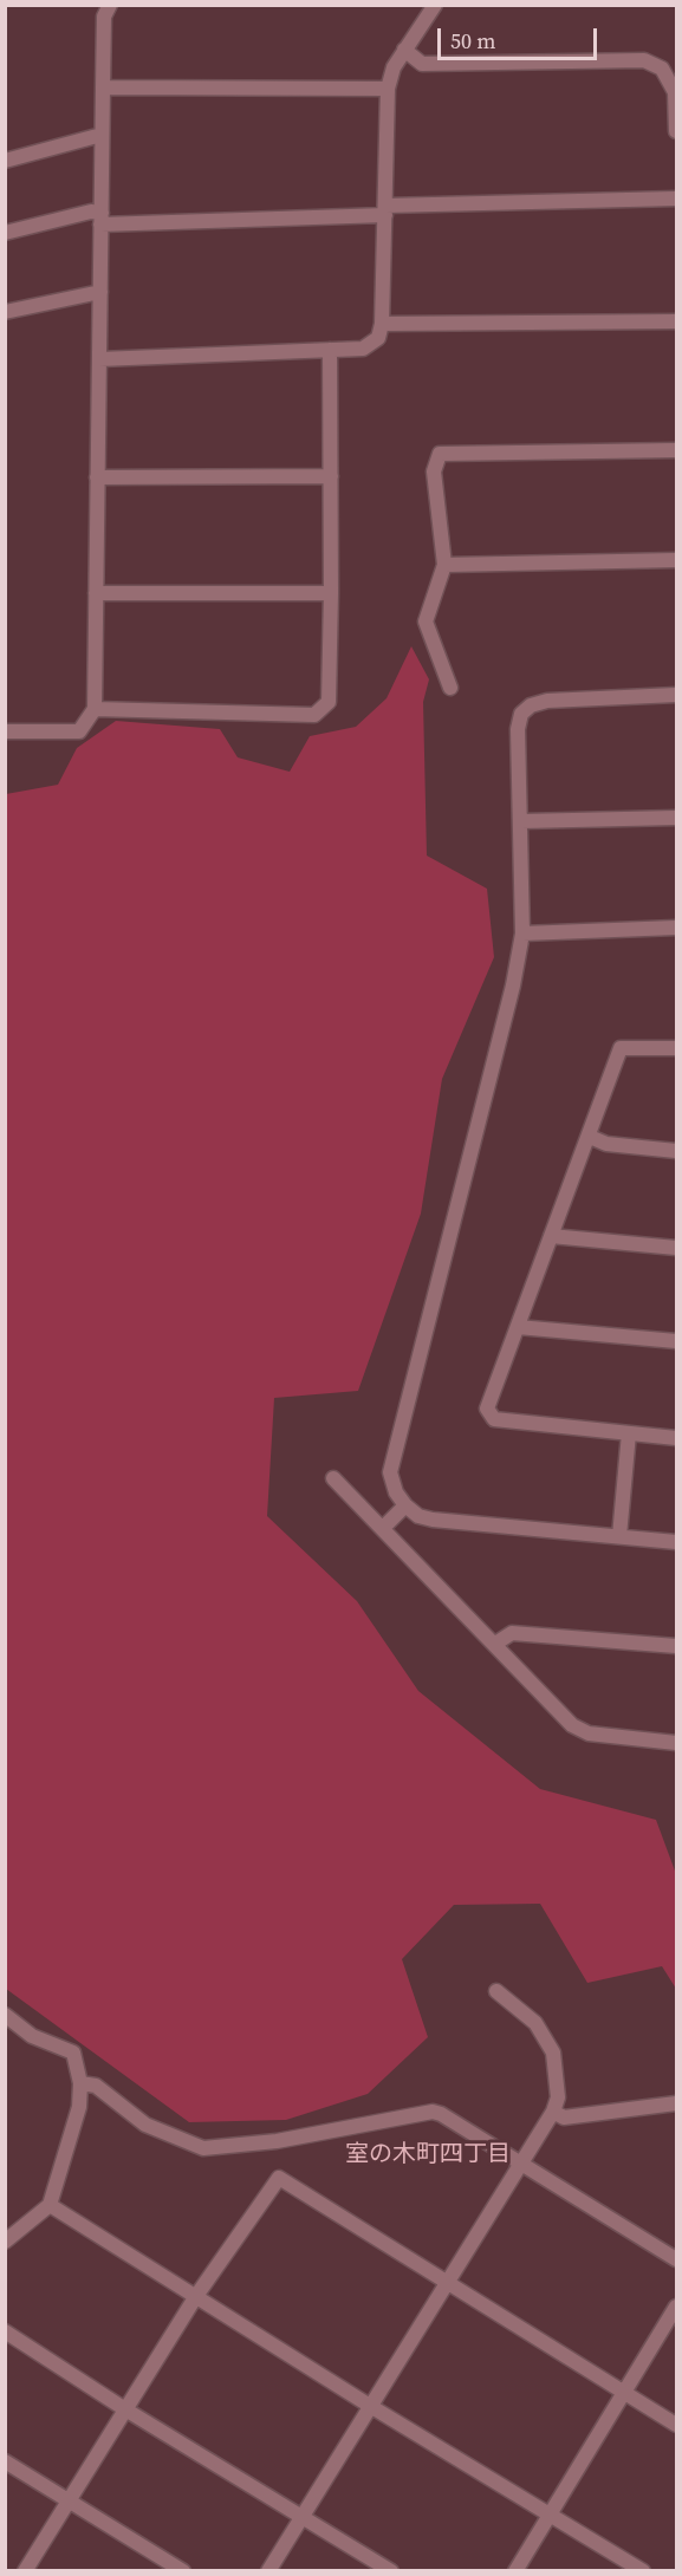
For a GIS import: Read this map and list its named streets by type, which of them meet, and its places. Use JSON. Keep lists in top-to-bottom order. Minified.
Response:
{"districts":["室の木町四丁目"],"scale_bar":"50 m"}
